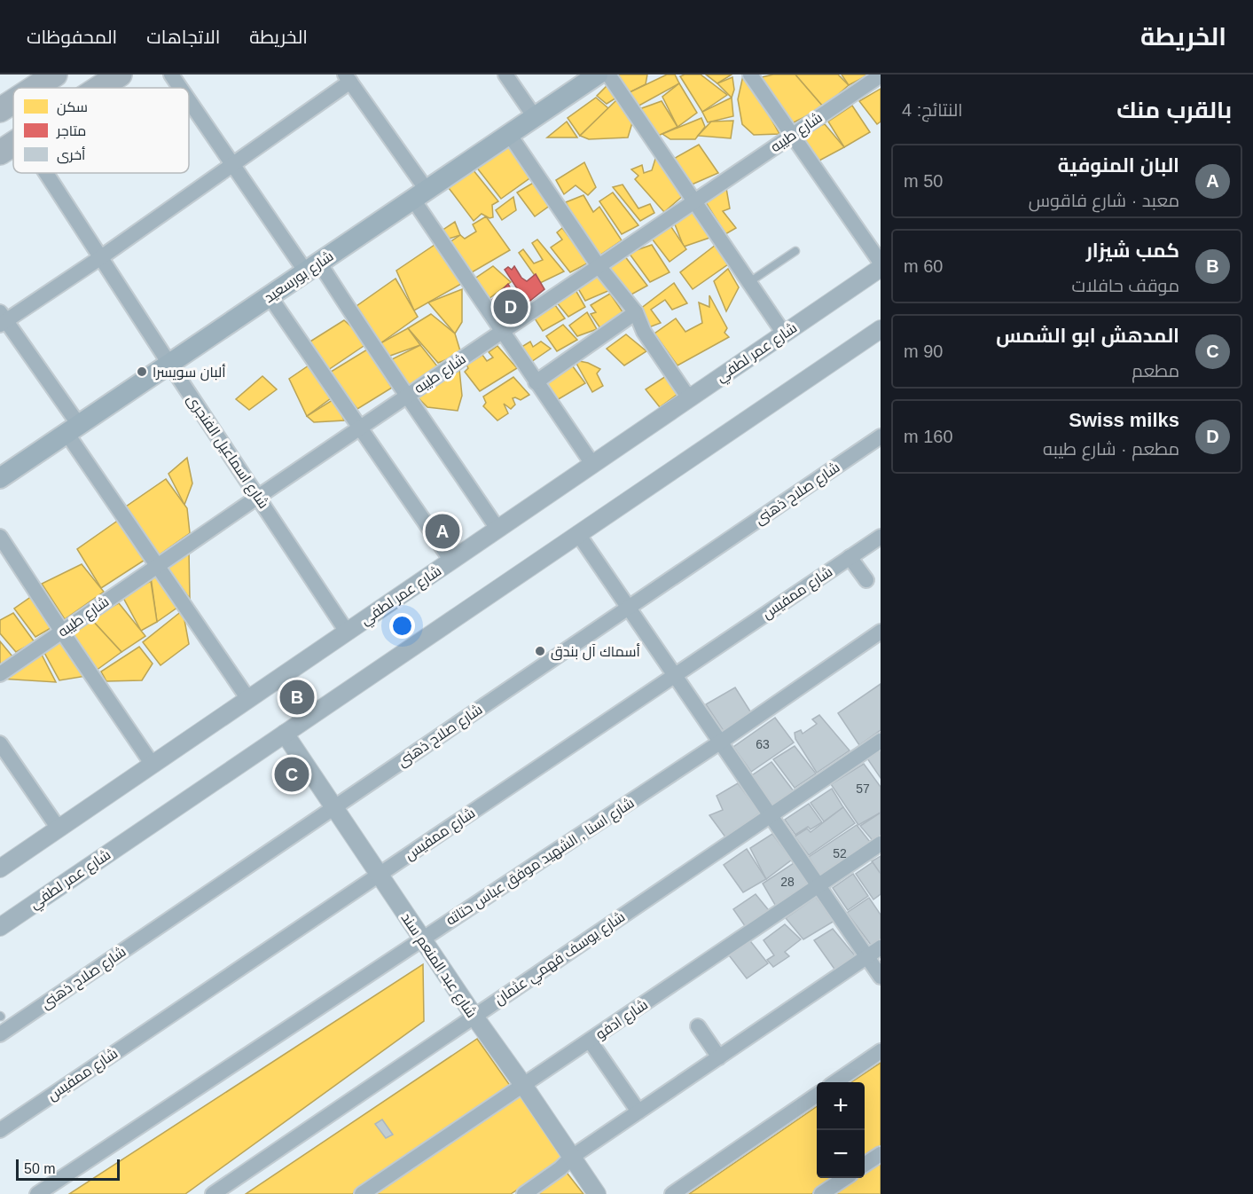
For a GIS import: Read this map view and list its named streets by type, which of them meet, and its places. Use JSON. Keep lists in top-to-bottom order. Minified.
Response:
{"streets":{"main road":["شارع بورسعيد"],"street":["شارع طيبه","شارع عمر لطفي","شارع اسماعيل الفنجرى","شارع صلاح ذهنى","شارع ممفيس","شارع اسنا , الشهيد موفق عباس حتاته","شارع يوسف فهمي عثمان","شارع عبد المنعم سند","شارع ادفو"]},"crossings":[["شارع طيبه","شارع اسماعيل الفنجرى"],["شارع بورسعيد","شارع اسماعيل الفنجرى"],["شارع عمر لطفي","شارع اسماعيل الفنجرى"],["شارع عمر لطفي","شارع عبد المنعم سند"],["شارع صلاح ذهنى","شارع عبد المنعم سند"],["شارع ممفيس","شارع عبد المنعم سند"],["شارع اسنا , الشهيد موفق عباس حتاته","شارع عبد المنعم سند"],["شارع يوسف فهمي عثمان","شارع عبد المنعم سند"],["شارع عبد المنعم سند","شارع ادفو"]],"places":["ألبان سويسرا","أسماك آل بندق"],"house_numbers":["63","57","52","28"],"legend":["سكن","متاجر","أخرى"],"scale_bar":"50 m","page":{"header":"الخريطة","nav":["الخريطة","الاتجاهات","المحفوظات"],"heading":["بالقرب منك","النتائج: 4"],"list":[{"mark":"A","name":"البان المنوفية","note":"معبد · شارع فاقوس","value":"50 m"},{"mark":"B","name":"كمب شيزار","note":"موقف حافلات","value":"60 m"},{"mark":"C","name":"المدهش ابو الشمس","note":"مطعم","value":"90 m"},{"mark":"D","name":"Swiss milks","note":"مطعم · شارع طيبه","value":"160 m"}],"pins":["D","A","B","C"],"map_buttons":["+","−"],"scale":"50 m"}}
